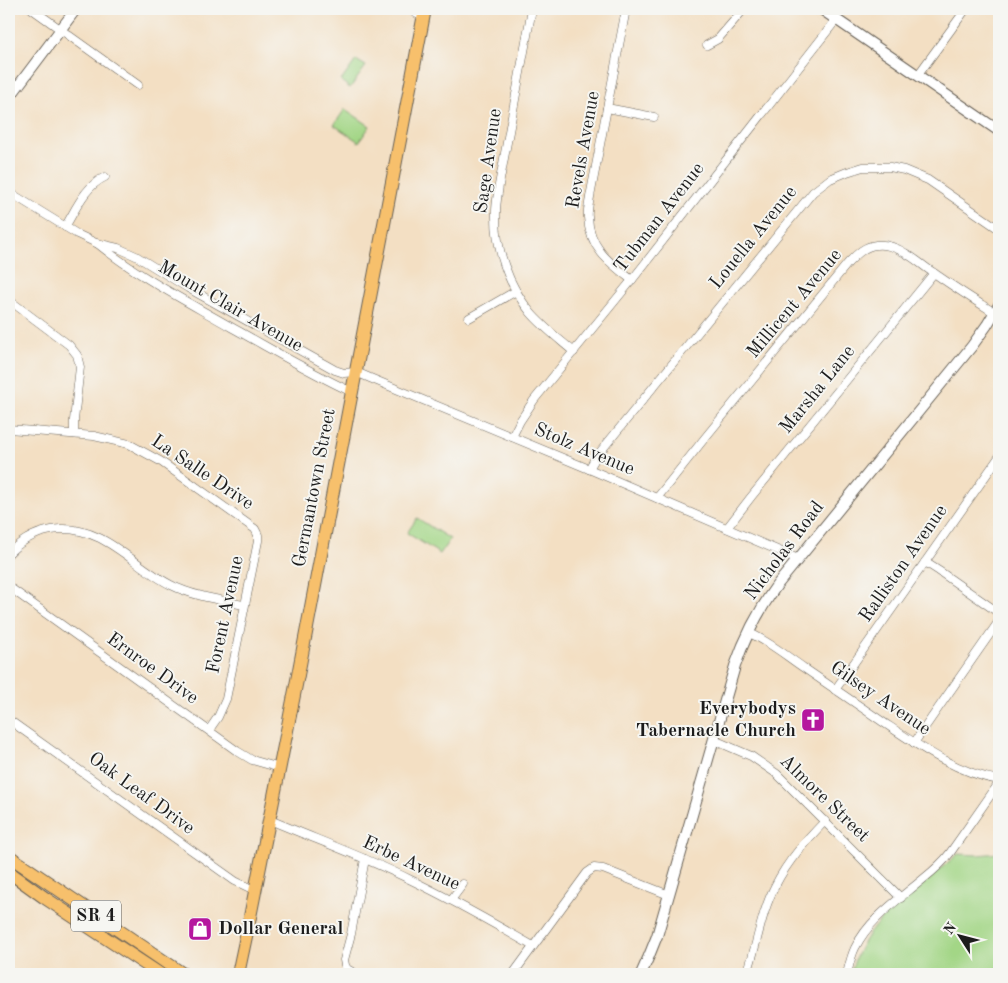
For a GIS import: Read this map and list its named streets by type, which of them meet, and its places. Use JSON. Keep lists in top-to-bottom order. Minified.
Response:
{"streets":{"main road":["Germantown Street","SR 4"],"street":["Revels Avenue","Sage Avenue","Tubman Avenue","Louella Avenue","Millicent Avenue","Mount Clair Avenue","Marsha Lane","Stolz Avenue","La Salle Drive","Nicholas Road","Ralliston Avenue","Forent Avenue","Ernroe Drive","Gilsey Avenue","Oak Leaf Drive","Almore Street","Erbe Avenue"]},"crossings":[["Revels Avenue","Tubman Avenue"],["Sage Avenue","Tubman Avenue"],["Tubman Avenue","Stolz Avenue"],["Louella Avenue","Stolz Avenue"],["Millicent Avenue","Marsha Lane"],["Millicent Avenue","Stolz Avenue"],["Millicent Avenue","Nicholas Road"],["Mount Clair Avenue","Stolz Avenue"],["Mount Clair Avenue","Germantown Street"],["Marsha Lane","Stolz Avenue"],["Stolz Avenue","Germantown Street"],["Stolz Avenue","Nicholas Road"],["La Salle Drive","Forent Avenue"],["Germantown Street","Ernroe Drive"],["Germantown Street","Oak Leaf Drive"],["Germantown Street","Erbe Avenue"],["Nicholas Road","Gilsey Avenue"],["Nicholas Road","Almore Street"],["Ralliston Avenue","Gilsey Avenue"],["Forent Avenue","Ernroe Drive"]],"places":{"church":["Everybodys Tabernacle Church"],"shop":["Dollar General"]},"north":"top left"}
